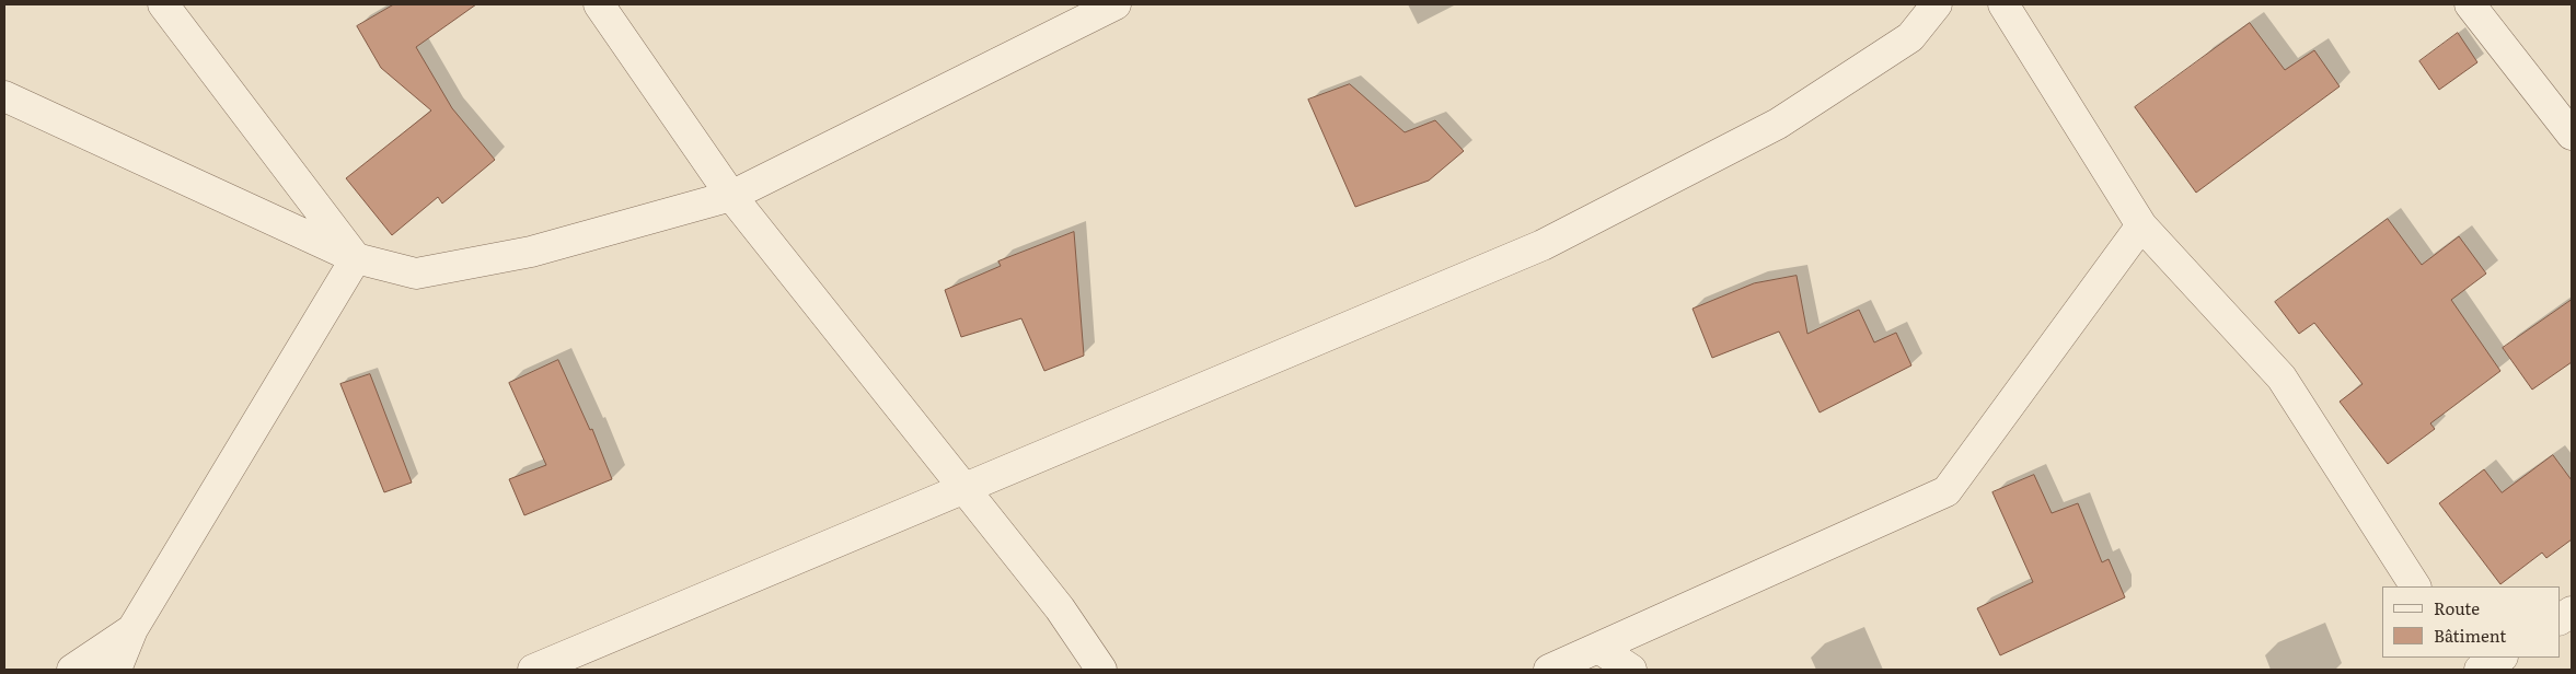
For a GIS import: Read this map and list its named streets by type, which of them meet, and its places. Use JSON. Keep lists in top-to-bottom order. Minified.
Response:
{"legend":["Route","Bâtiment"]}
